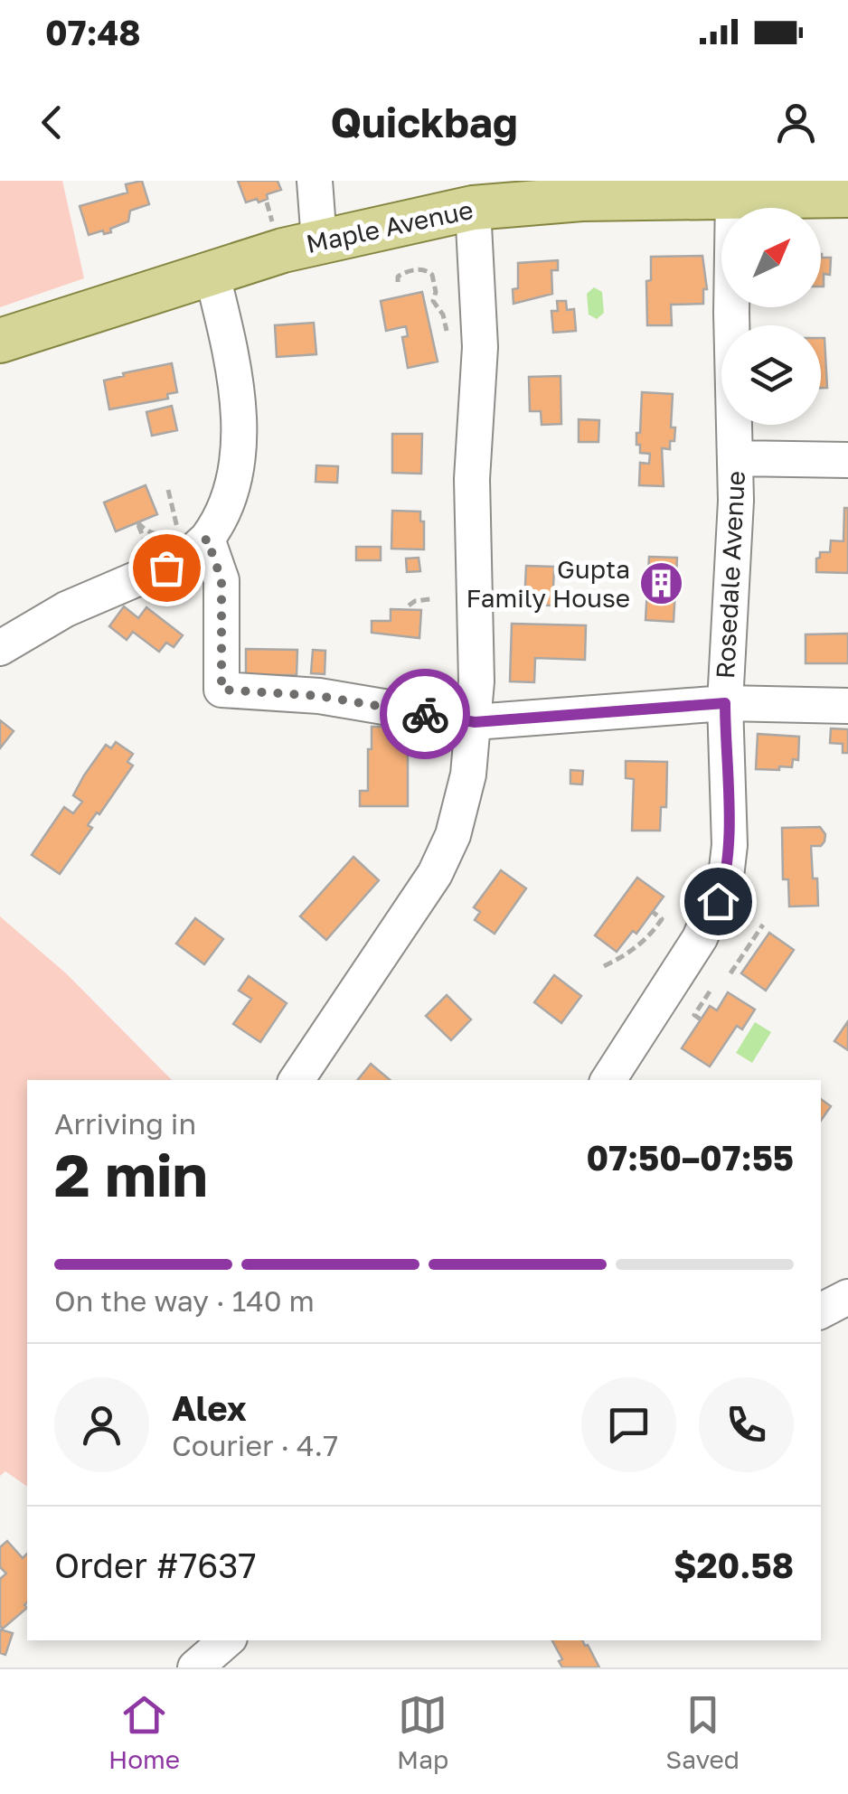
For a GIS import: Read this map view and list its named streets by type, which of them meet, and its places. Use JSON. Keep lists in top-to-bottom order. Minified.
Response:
{"streets":{"main road":["Maple Avenue"],"street":["Rosedale Avenue"]},"crossings":[["Maple Avenue","Rosedale Avenue"]],"places":{"building":["Gupta Family House"]},"north":"top right","page":{"status":"07:48","header":"Quickbag","heading":["2 min","Arriving in","07:50–07:55"],"panel":["Alex","Courier · 4.7","Order #7637","$20.58"],"bar":"On the way · 140 m","tabs":["Home","Map","Saved"]}}
